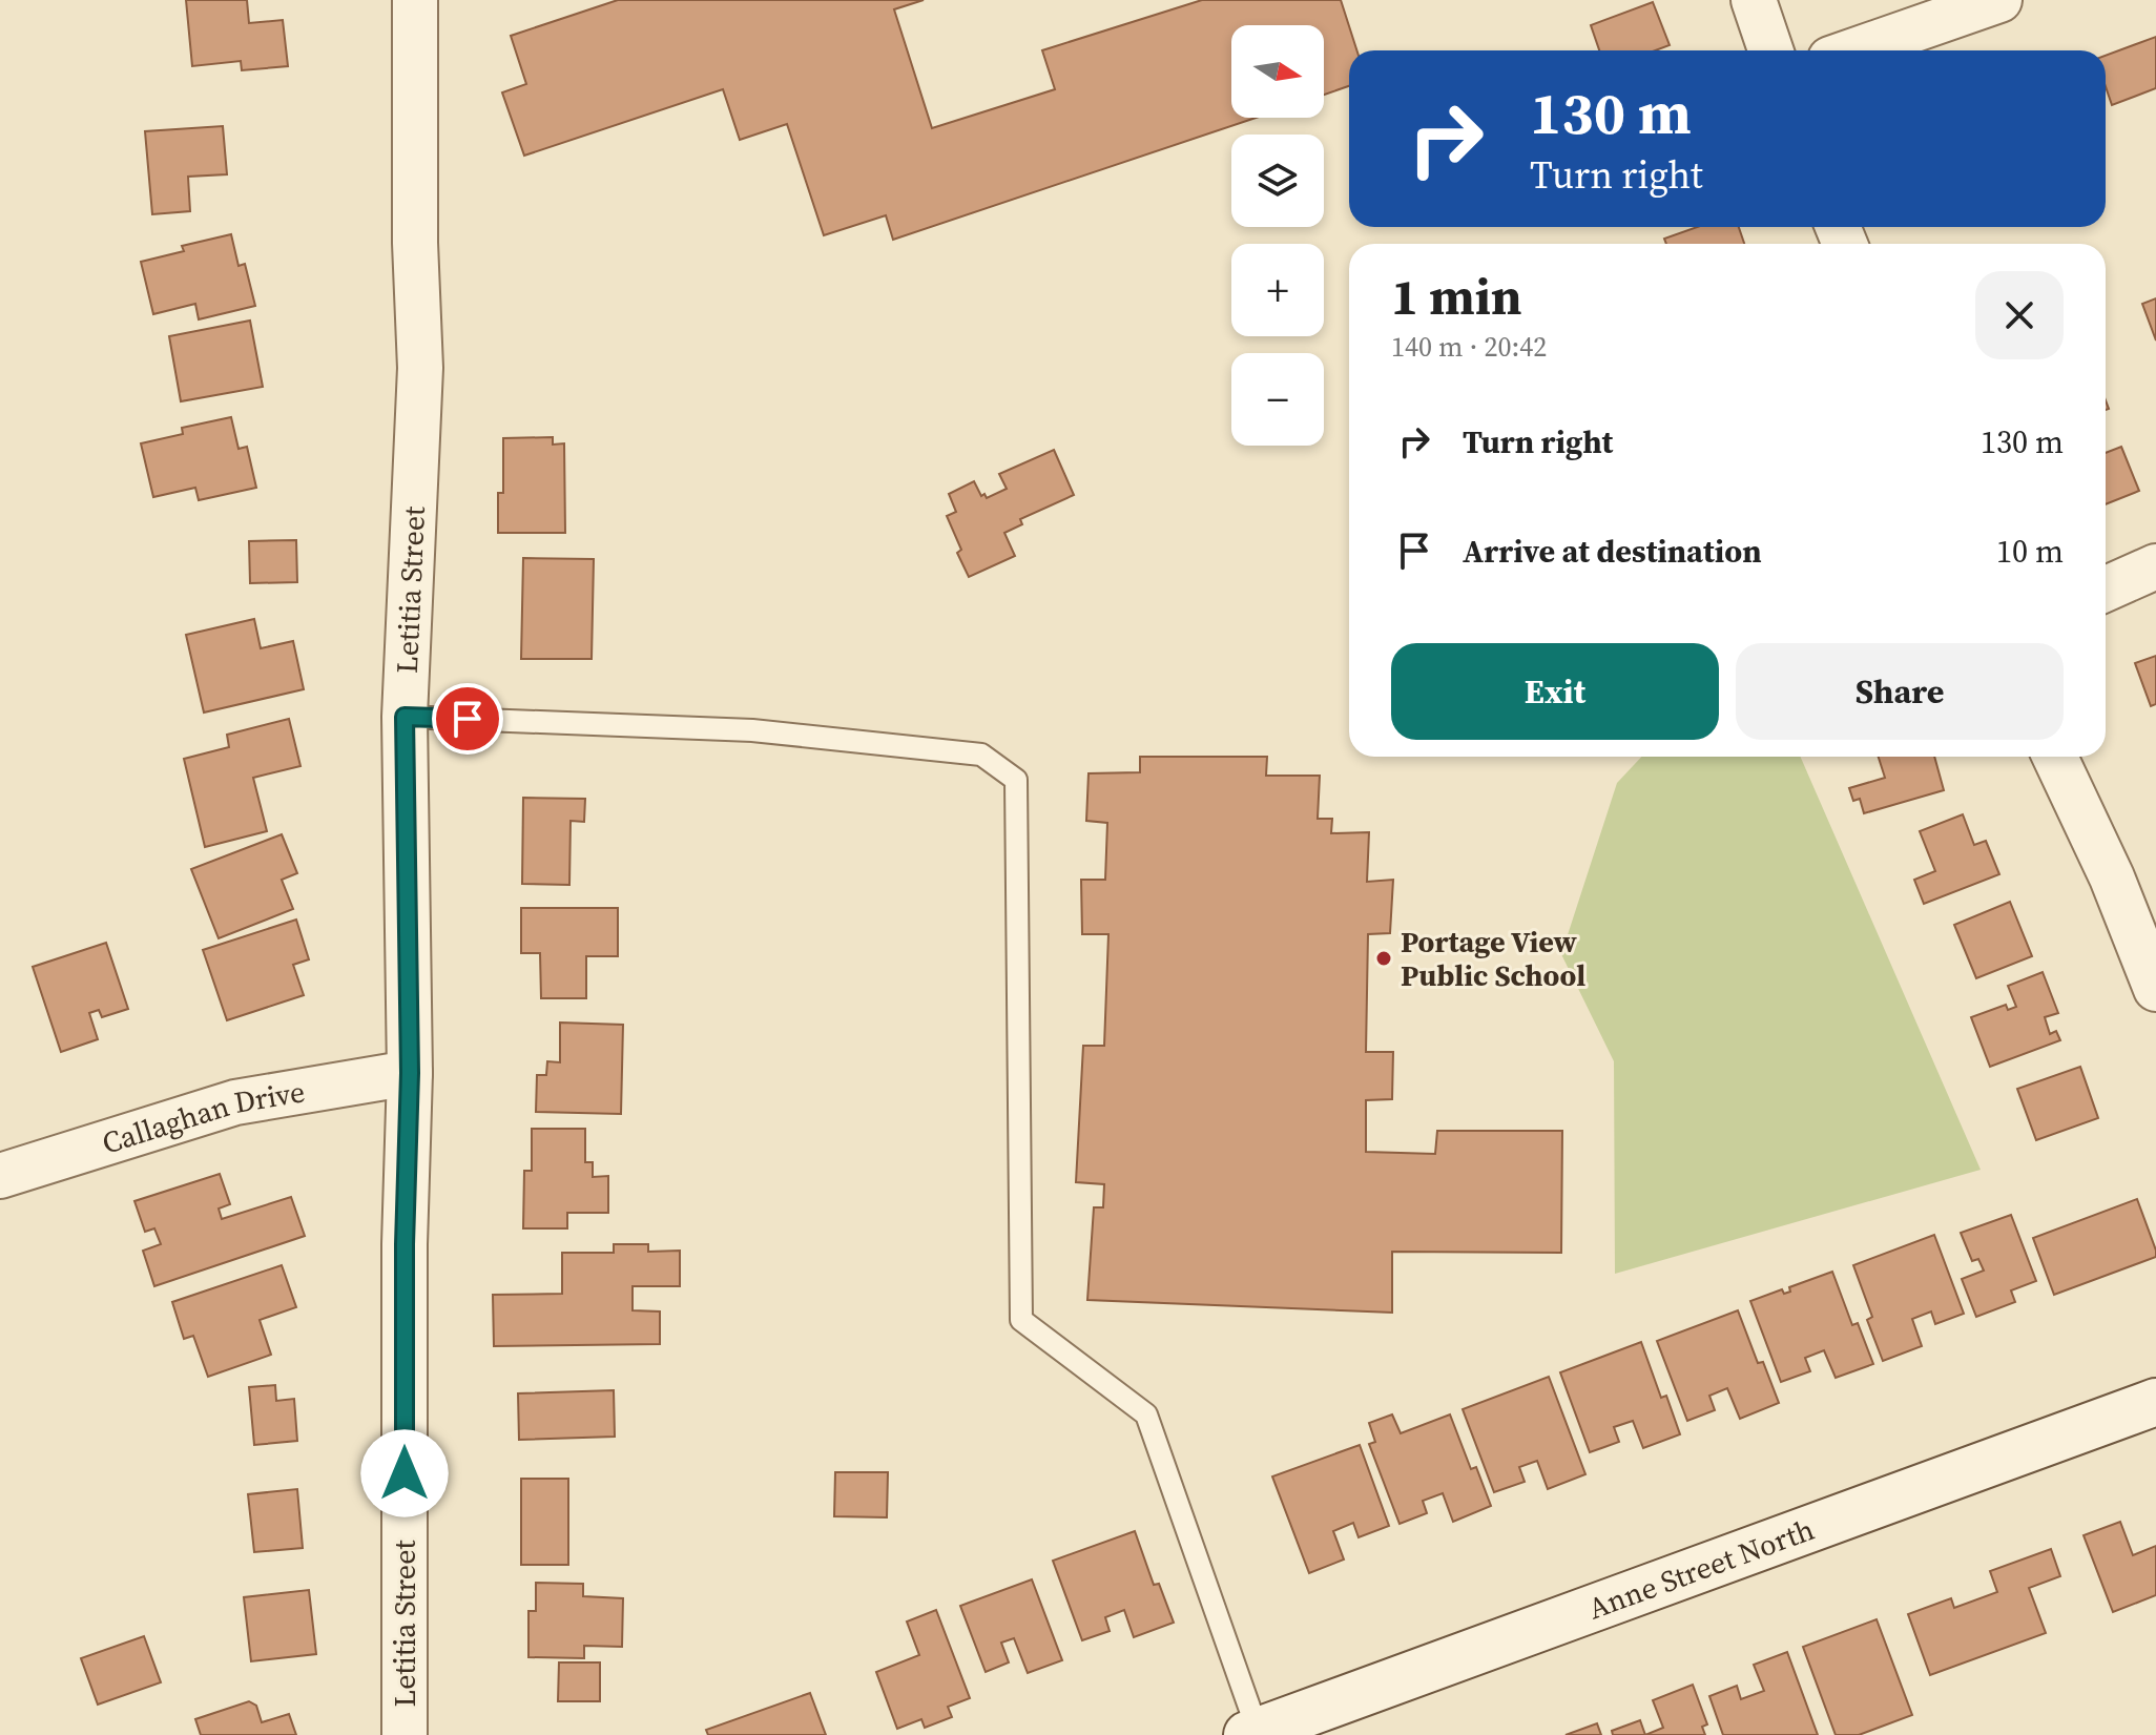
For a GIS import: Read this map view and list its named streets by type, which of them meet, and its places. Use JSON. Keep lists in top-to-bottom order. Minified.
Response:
{"streets":{"street":["Letitia Street","Callaghan Drive","Anne Street North"]},"crossings":[["Letitia Street","Callaghan Drive"]],"places":["Portage View Public School"],"north":"right","page":{"map_buttons":["+","−"],"turn":["130 m","Turn right"],"heading":["1 min","140 m · 20:42"],"list":[{"name":"Turn right","value":"130 m"},{"name":"Arrive at destination","value":"10 m"}],"buttons":["Exit","Share"]}}
